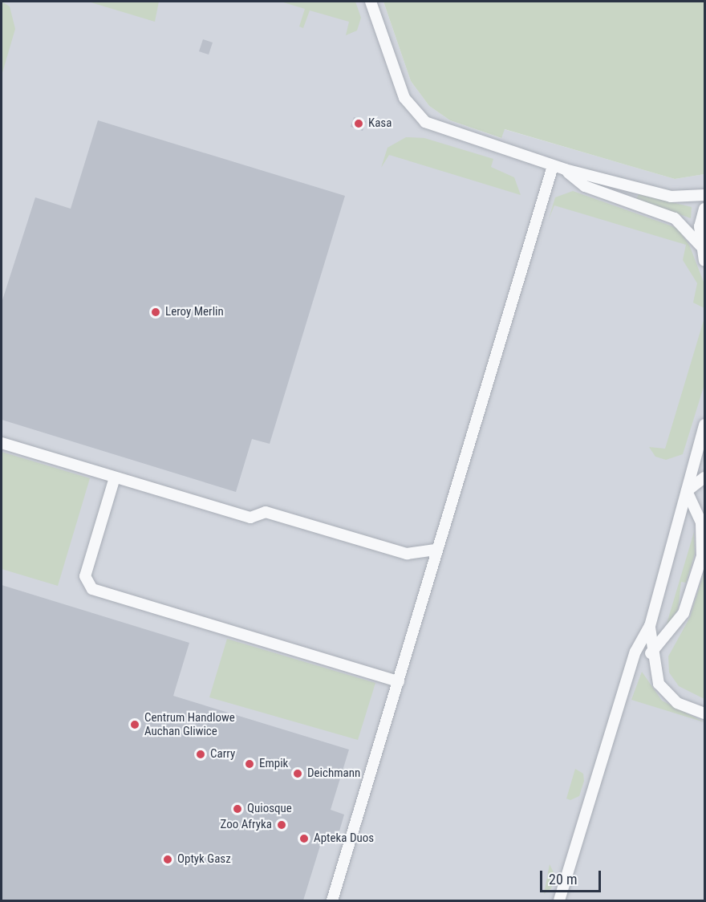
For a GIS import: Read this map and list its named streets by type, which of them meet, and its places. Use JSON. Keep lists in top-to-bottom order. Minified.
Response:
{"places":["Kasa","Leroy Merlin","Centrum Handlowe Auchan Gliwice","Carry","Empik","Deichmann","Quiosque","Zoo Afryka","Apteka Duos","Optyk Gasz"],"scale_bar":"20 m"}
